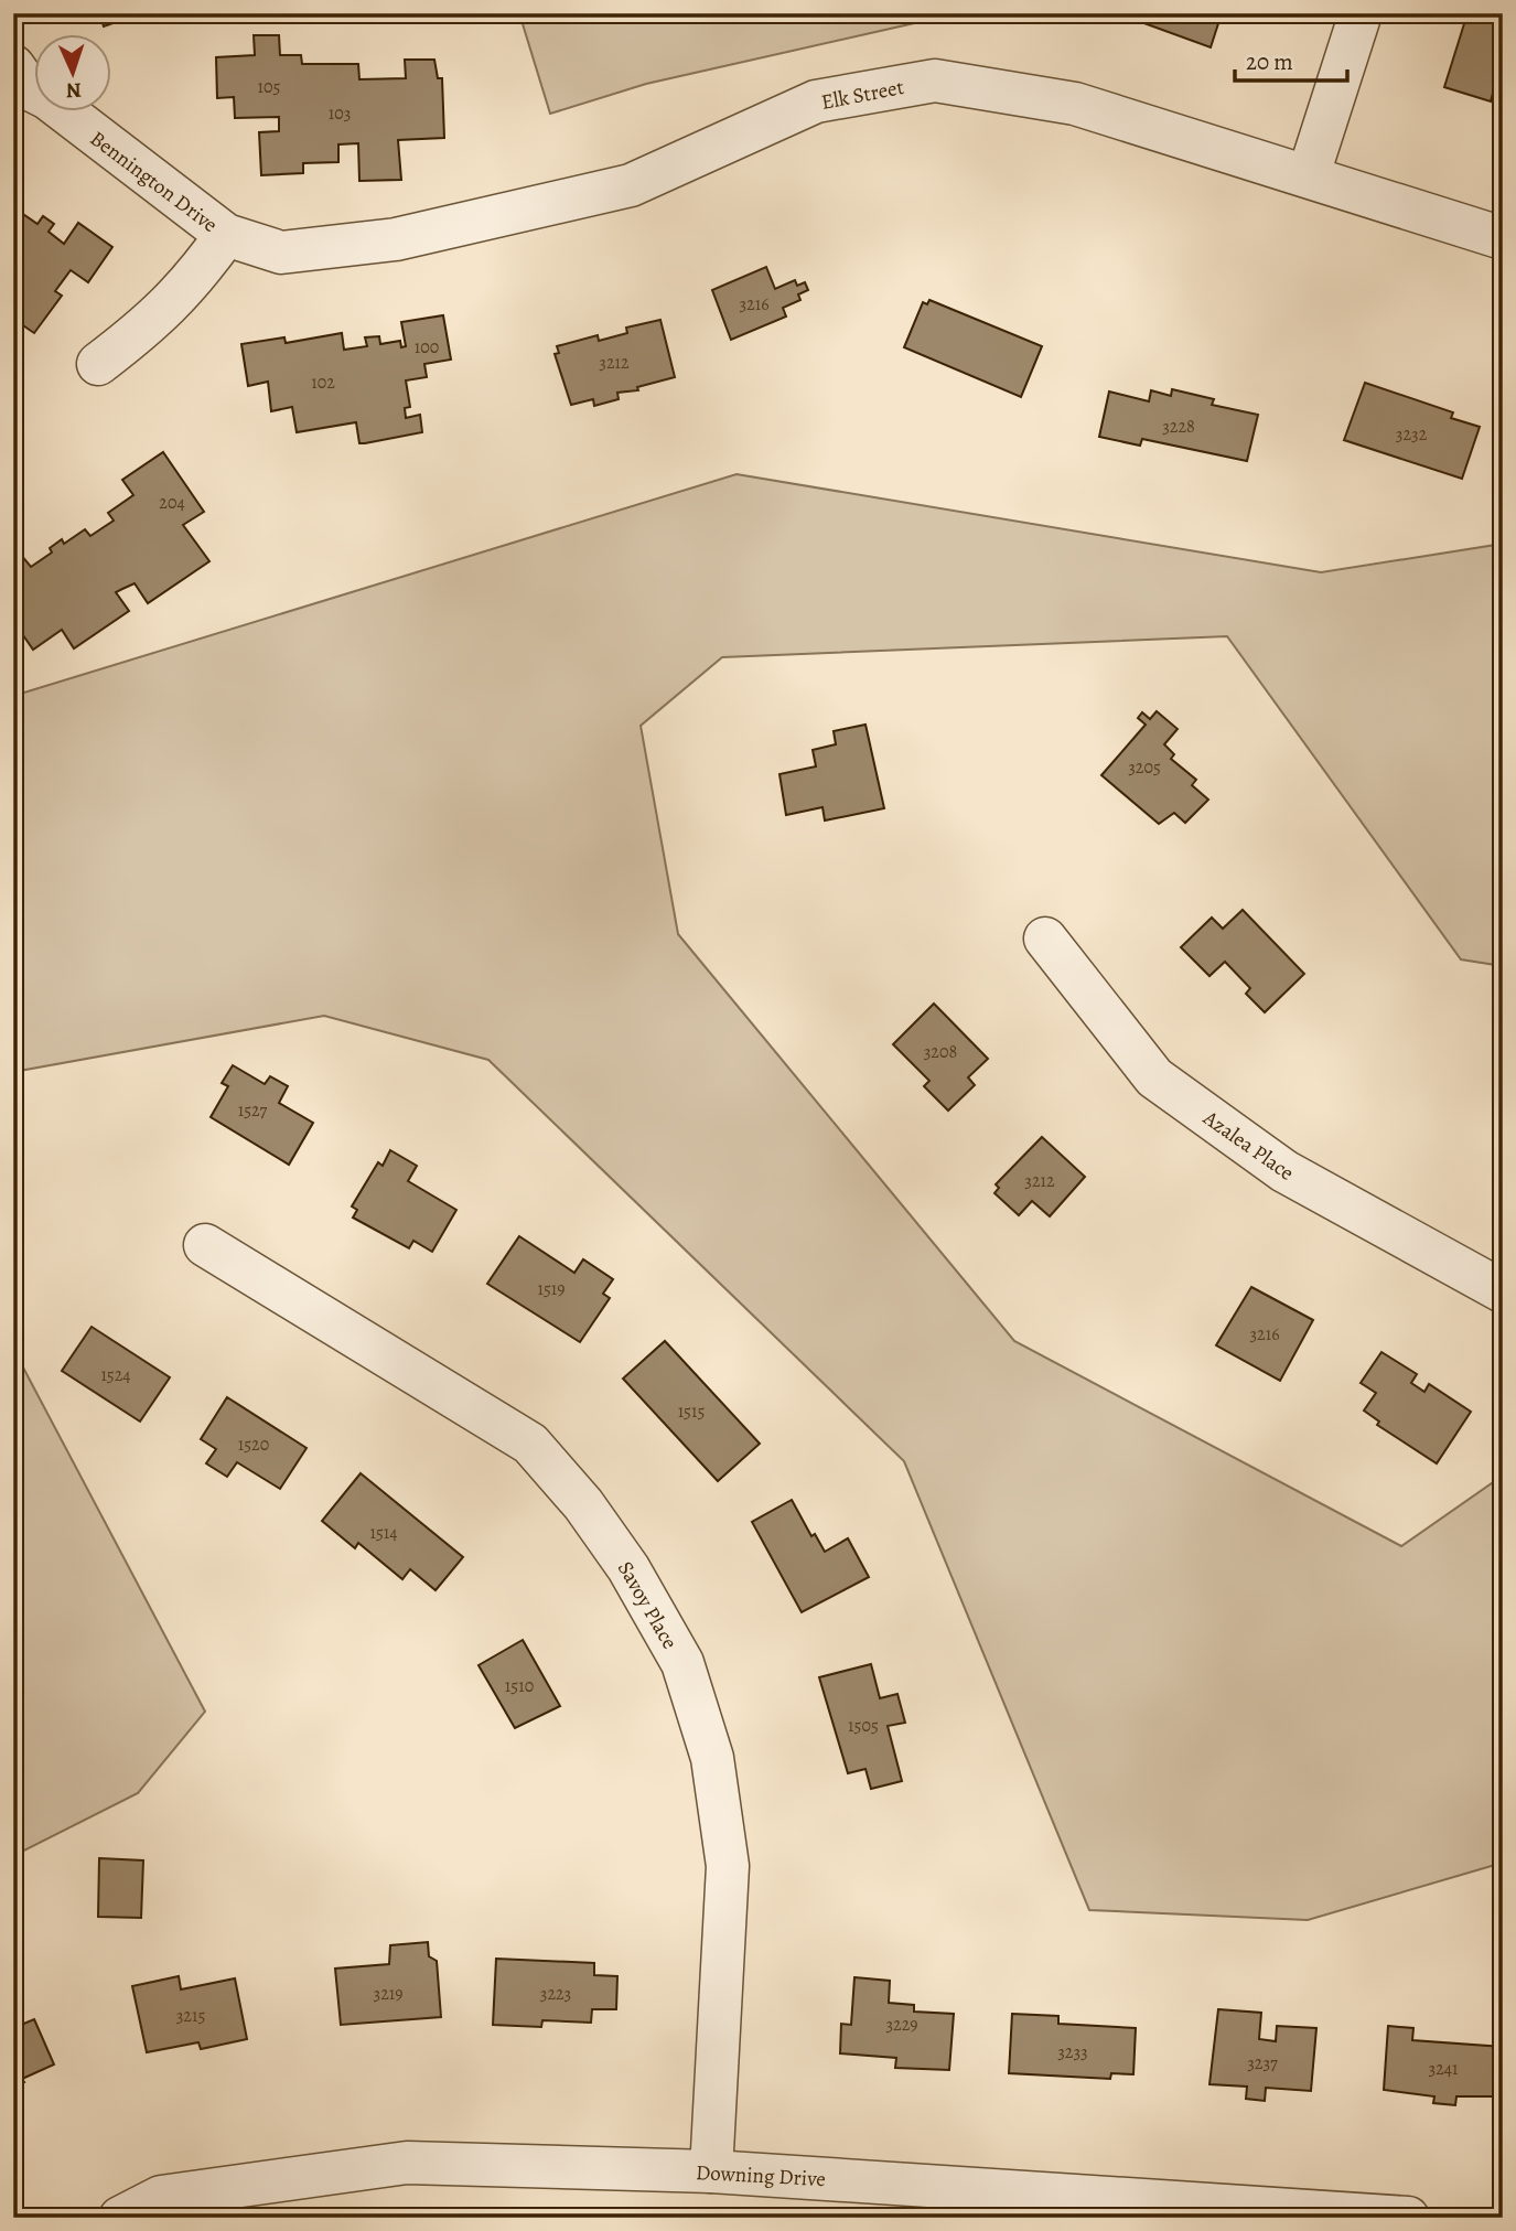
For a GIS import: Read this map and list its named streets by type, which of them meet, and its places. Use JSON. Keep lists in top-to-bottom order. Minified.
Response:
{"streets":{"street":["Elk Street","Bennington Drive","Azalea Place","Savoy Place","Downing Drive"]},"crossings":[["Elk Street","Bennington Drive"],["Savoy Place","Downing Drive"]],"house_numbers":["105","103","3216","100","3212","102","3228","3232","204","3205","3208","1527","3212","1519","3216","1524","1515","1520","1514","1510","1505","3219","3223","3215","3229","3233","3237","3241"],"scale_bar":"20 m","north":"bottom"}
